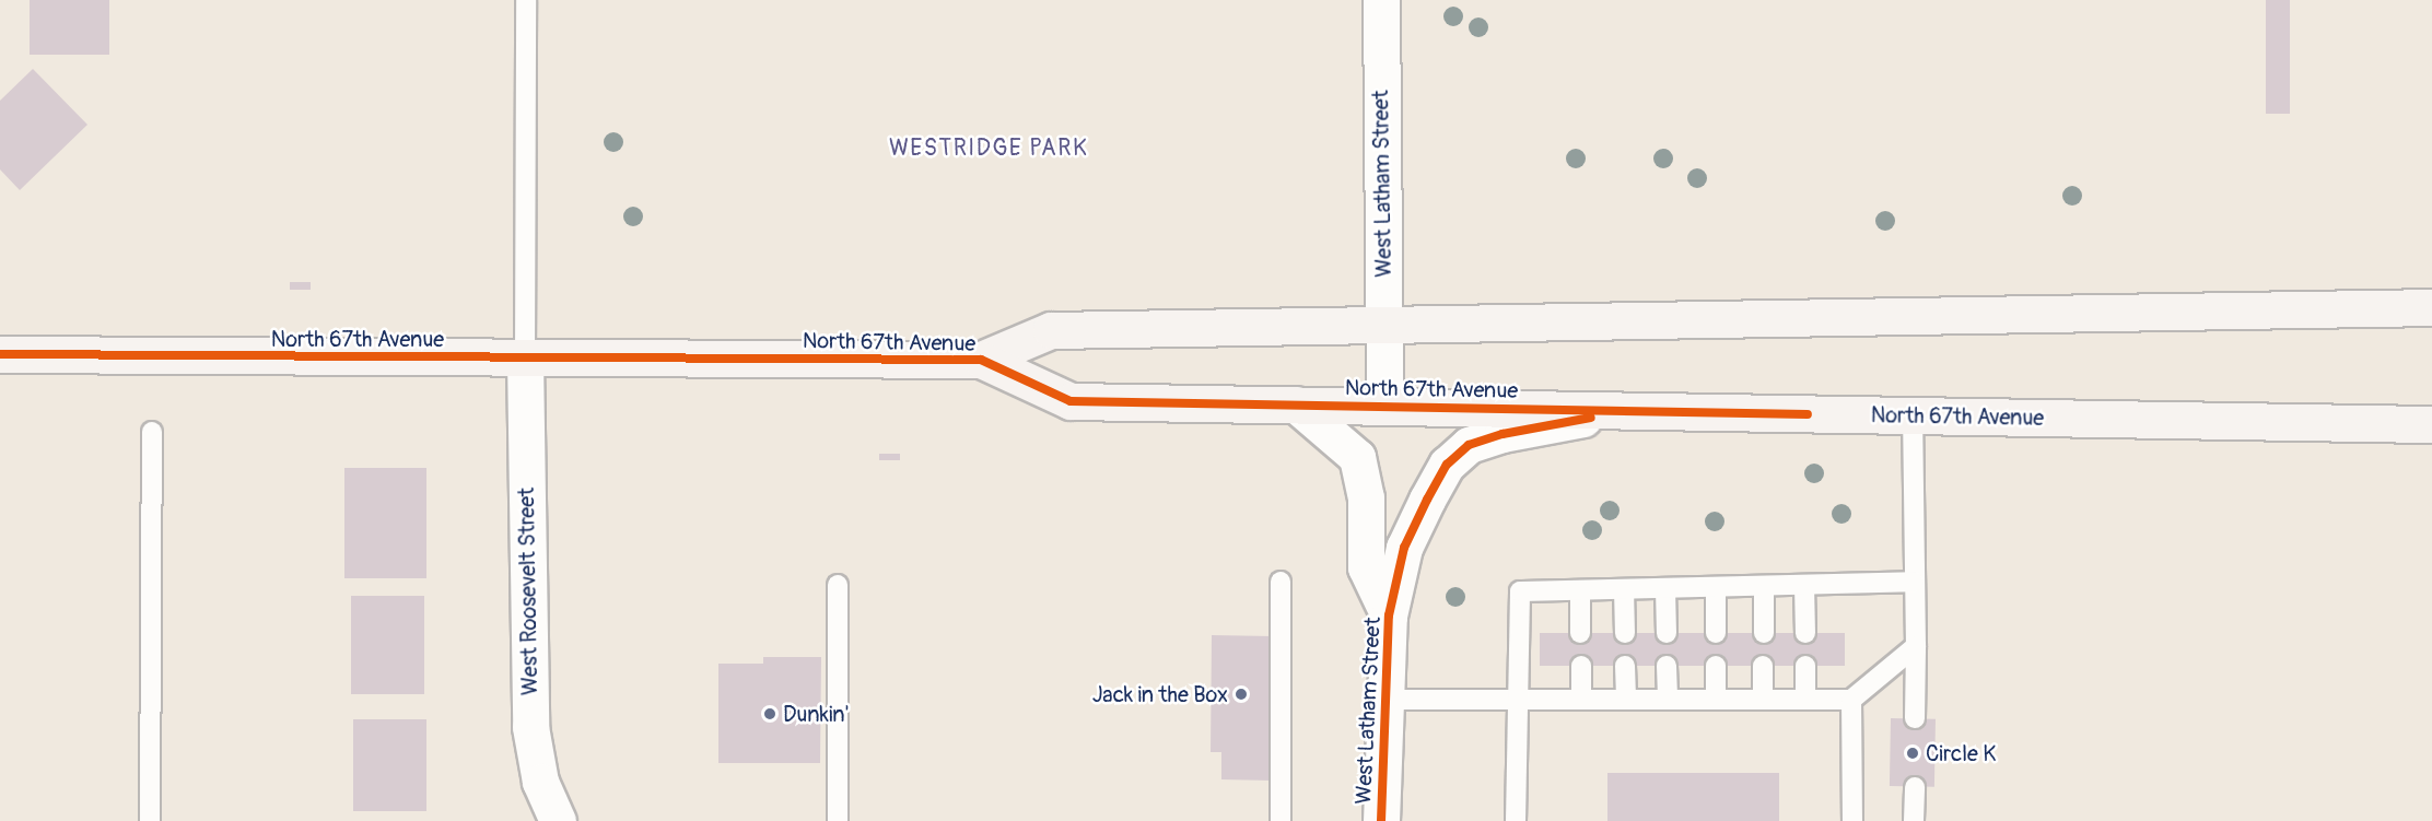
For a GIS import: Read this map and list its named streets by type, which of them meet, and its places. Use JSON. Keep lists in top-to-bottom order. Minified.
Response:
{"streets":{"main road":["North 67th Avenue"],"street":["West Latham Street","West Roosevelt Street"]},"crossings":[["West Latham Street","North 67th Avenue"],["North 67th Avenue","West Roosevelt Street"]],"districts":["WESTRIDGE PARK"],"places":["Jack in the Box","Dunkin'","Circle K"]}
